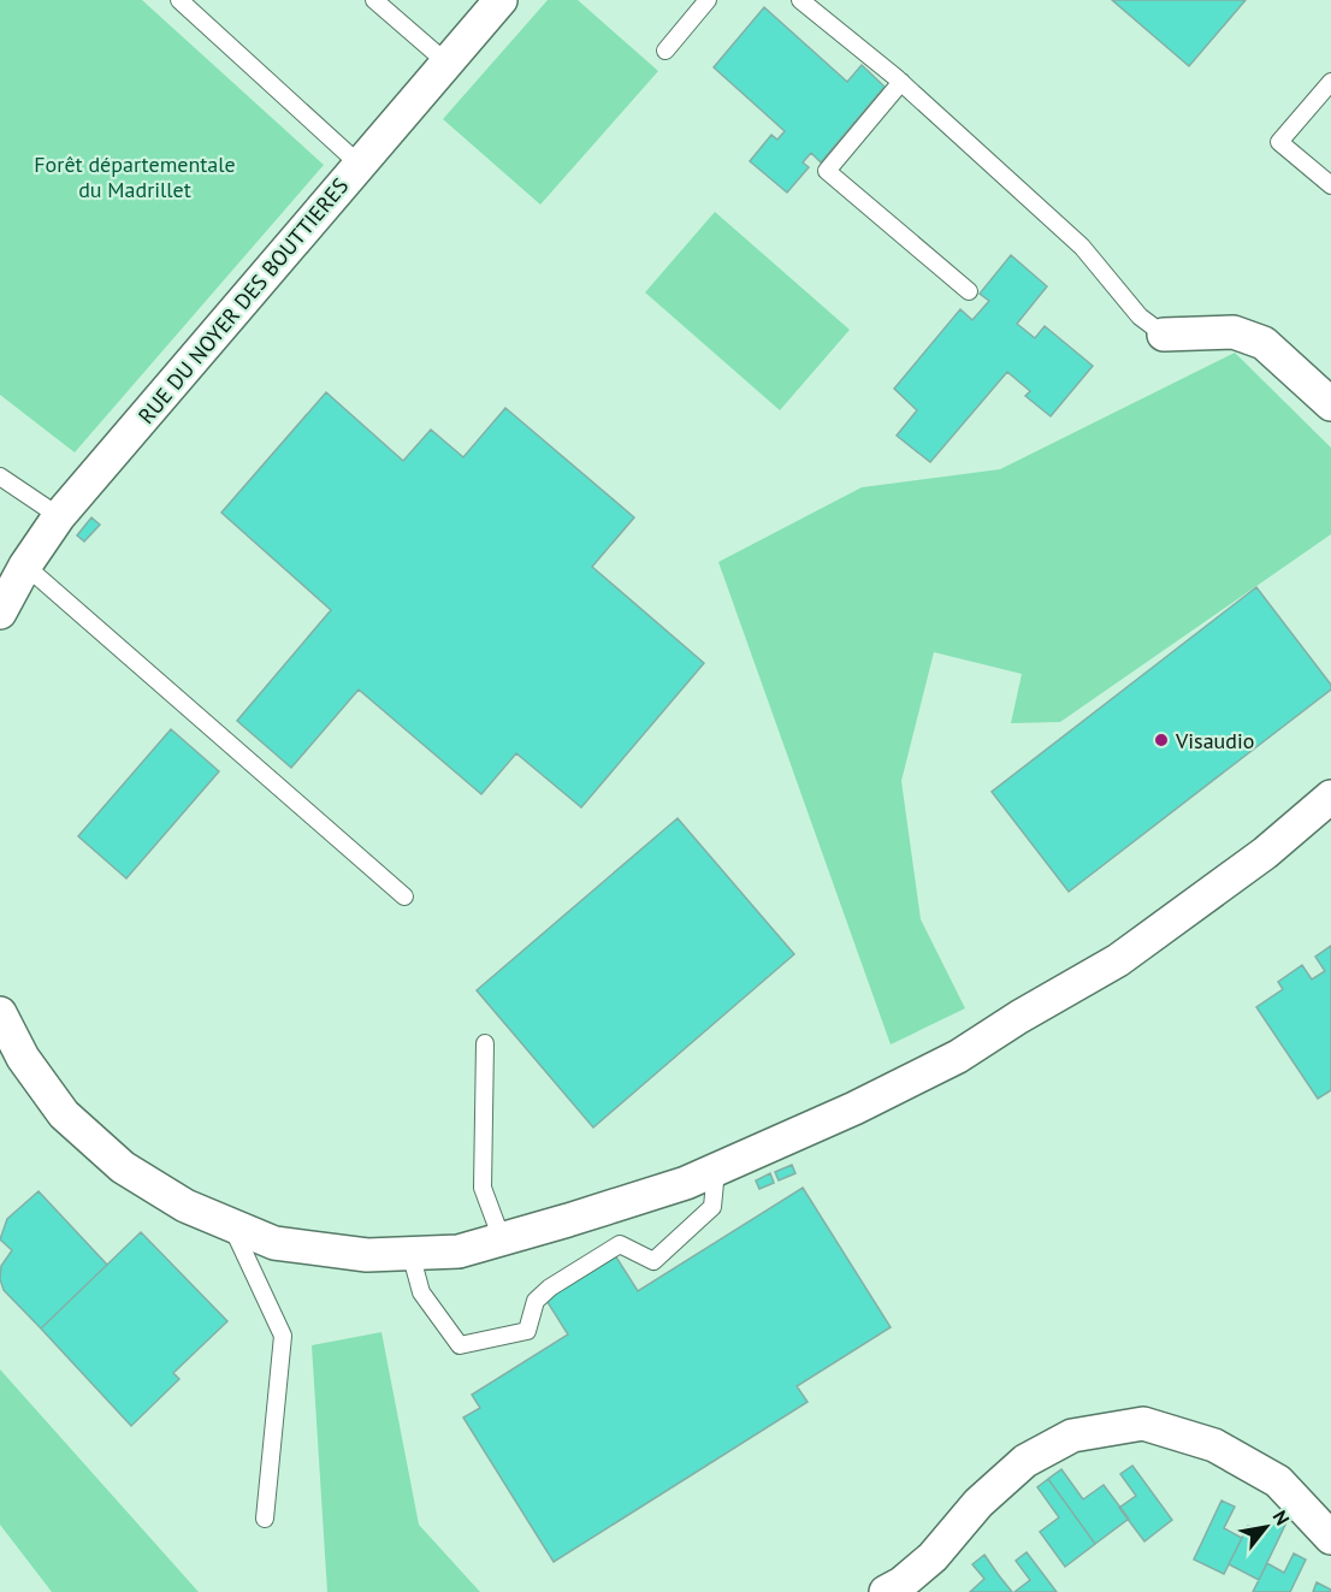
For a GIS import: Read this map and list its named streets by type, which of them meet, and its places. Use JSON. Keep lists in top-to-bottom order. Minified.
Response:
{"streets":{"street":["RUE DU NOYER DES BOUTTIERES"]},"parks":["Forêt départementale du Madrillet"],"places":["Visaudio"],"north":"top right"}
